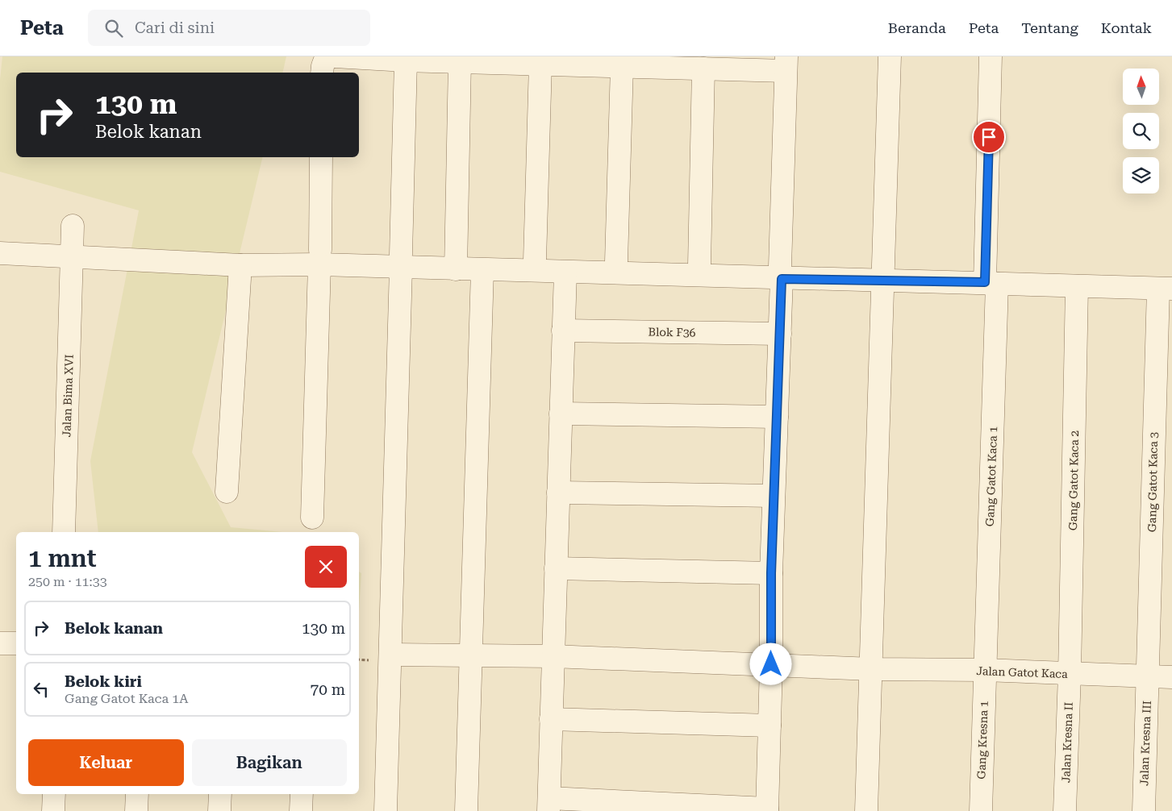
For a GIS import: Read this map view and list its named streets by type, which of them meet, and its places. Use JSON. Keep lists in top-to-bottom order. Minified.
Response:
{"streets":{"street":["Blok F36","Jalan Bima XVI","Gang Gatot Kaca 1","Gang Gatot Kaca 2","Gang Gatot Kaca 3","Jalan Gatot Kaca","Gang Kresna 1","Jalan Kresna II","Jalan Kresna III"]},"crossings":[["Gang Gatot Kaca 1","Jalan Gatot Kaca"],["Gang Gatot Kaca 1","Gang Kresna 1"],["Gang Gatot Kaca 2","Jalan Gatot Kaca"],["Gang Gatot Kaca 2","Jalan Kresna II"],["Gang Gatot Kaca 3","Jalan Gatot Kaca"],["Gang Gatot Kaca 3","Jalan Kresna III"],["Jalan Gatot Kaca","Gang Kresna 1"],["Jalan Gatot Kaca","Jalan Kresna II"],["Jalan Gatot Kaca","Jalan Kresna III"]],"north":"top","page":{"header":"Peta","search":"Cari di sini","nav":["Beranda","Peta","Tentang","Kontak"],"turn":["130 m","Belok kanan"],"heading":["1 mnt","250 m · 11:33"],"list":[{"name":"Belok kanan","value":"130 m"},{"name":"Belok kiri","note":"Gang Gatot Kaca 1A","value":"70 m"}],"buttons":["Keluar","Bagikan"]}}
